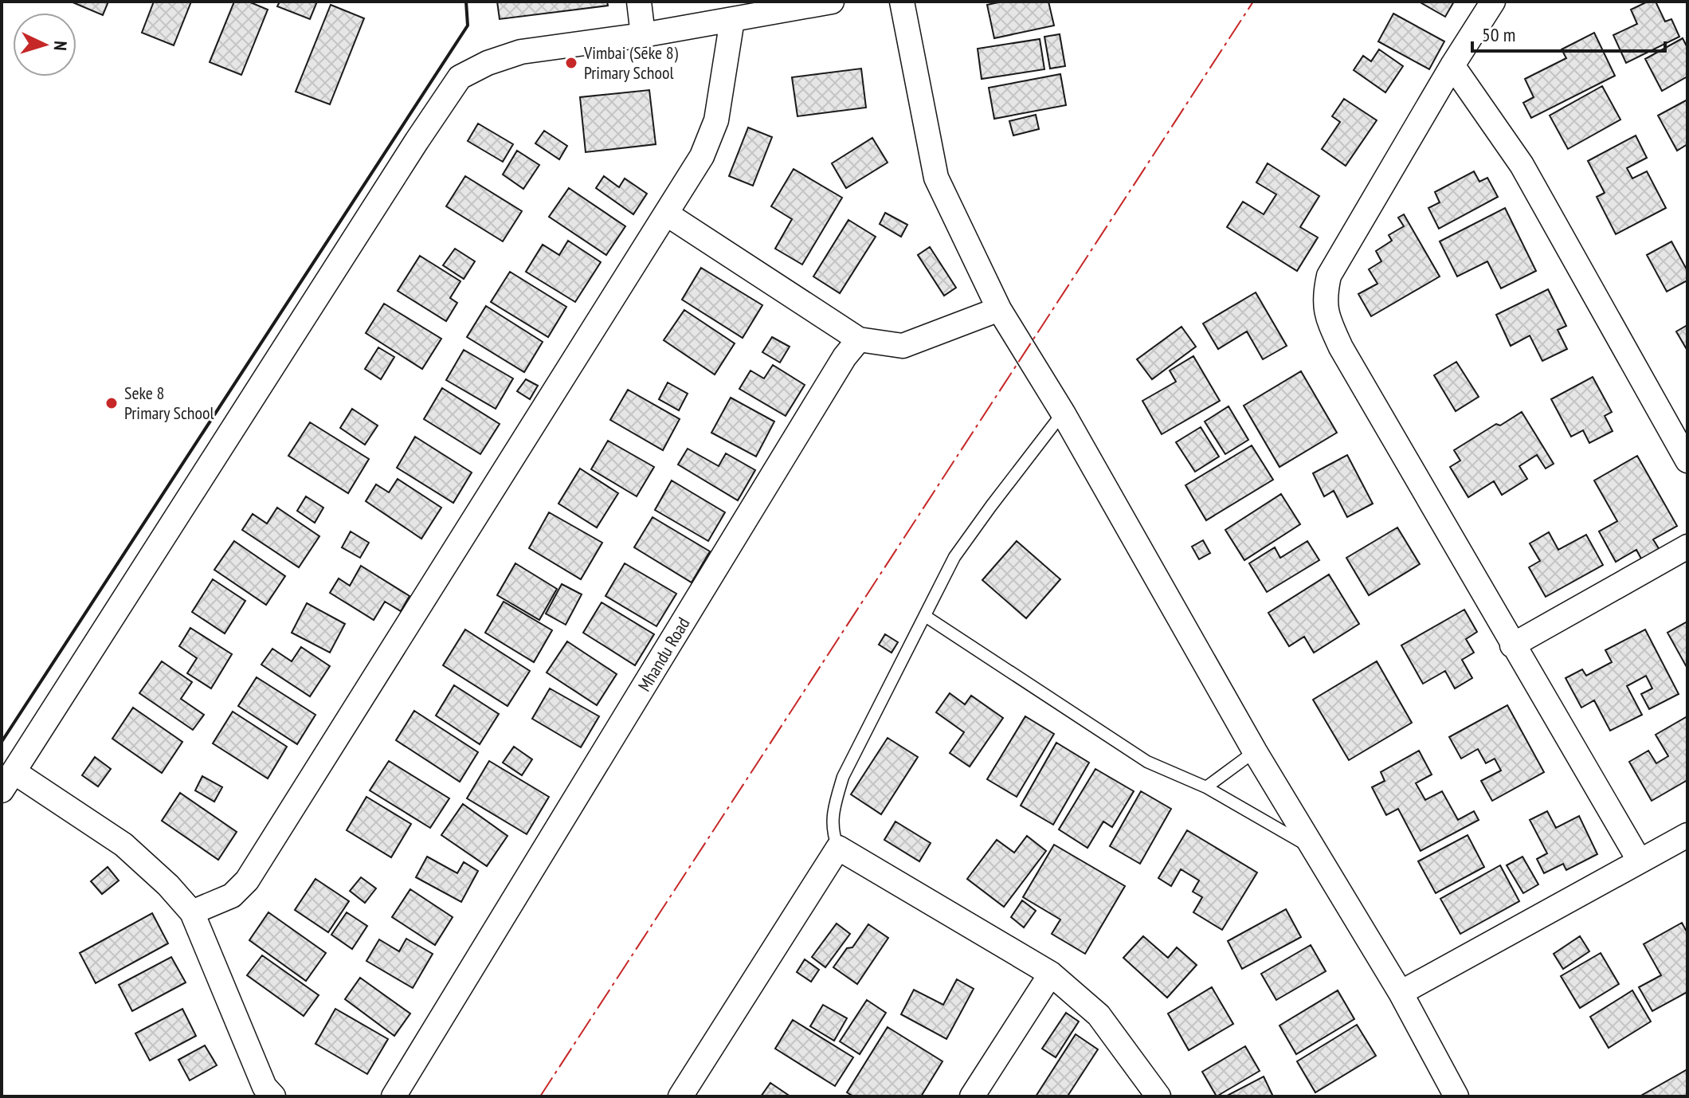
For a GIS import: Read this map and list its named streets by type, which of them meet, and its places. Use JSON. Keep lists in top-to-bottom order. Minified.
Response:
{"streets":{"street":["Mhandu Road"]},"places":["Vimbai (Seke 8) Primary School","Seke 8 Primary School"],"scale_bar":"50 m","north":"right"}
